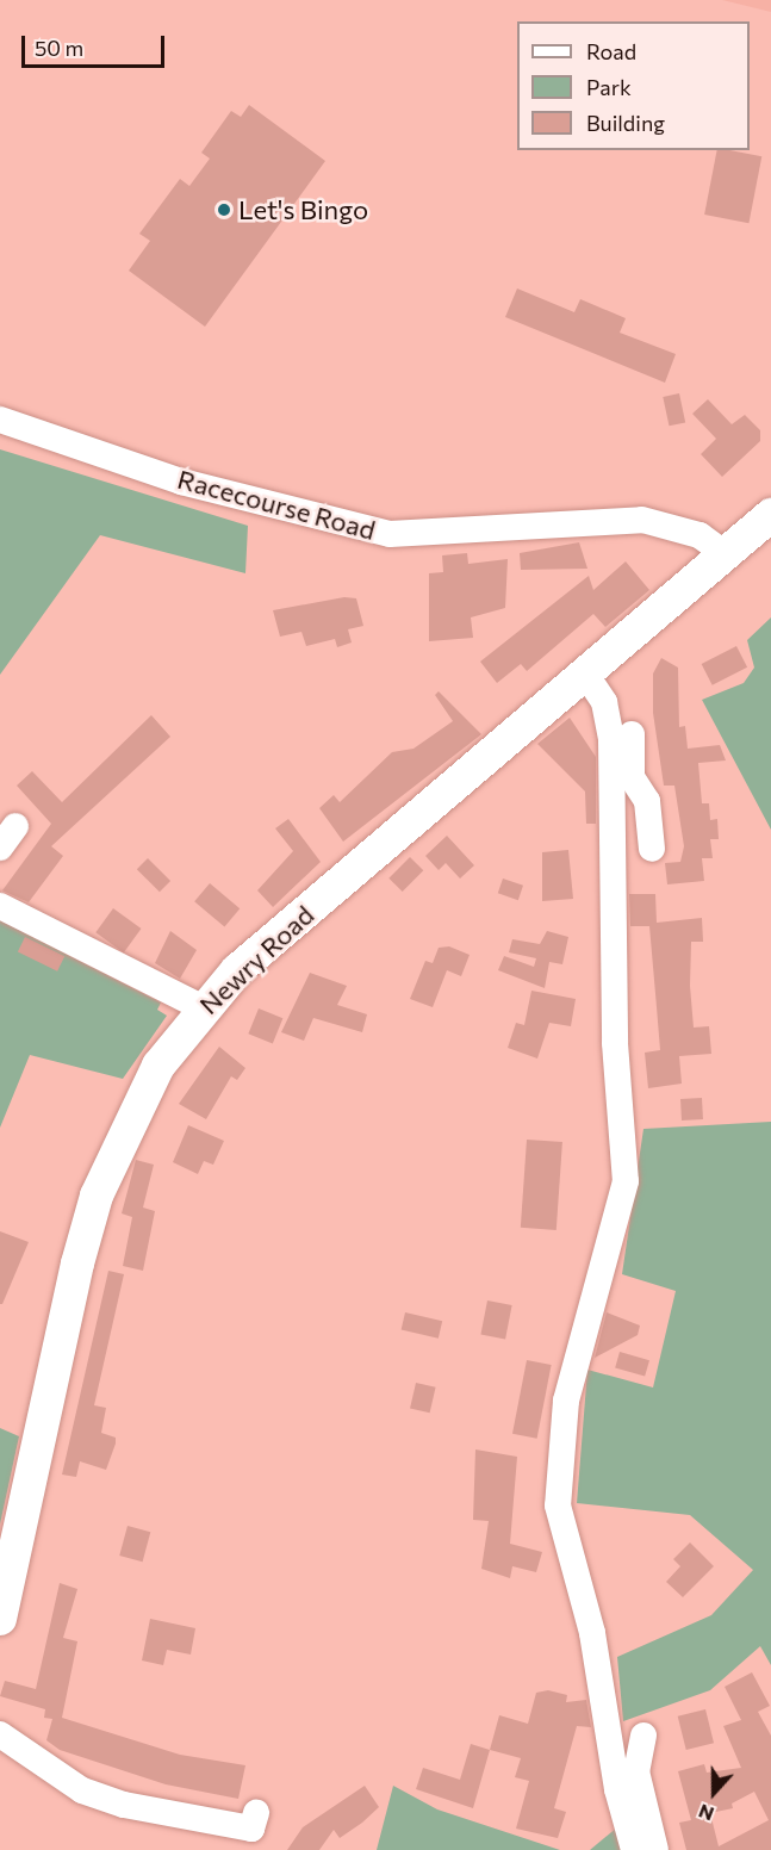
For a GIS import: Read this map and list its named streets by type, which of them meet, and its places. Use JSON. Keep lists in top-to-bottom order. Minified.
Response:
{"streets":{"main road":["Newry Road"],"street":["Racecourse Road"]},"crossings":[["Racecourse Road","Newry Road"]],"places":["Let's Bingo"],"legend":["Road","Park","Building"],"scale_bar":"50 m","north":"bottom"}
